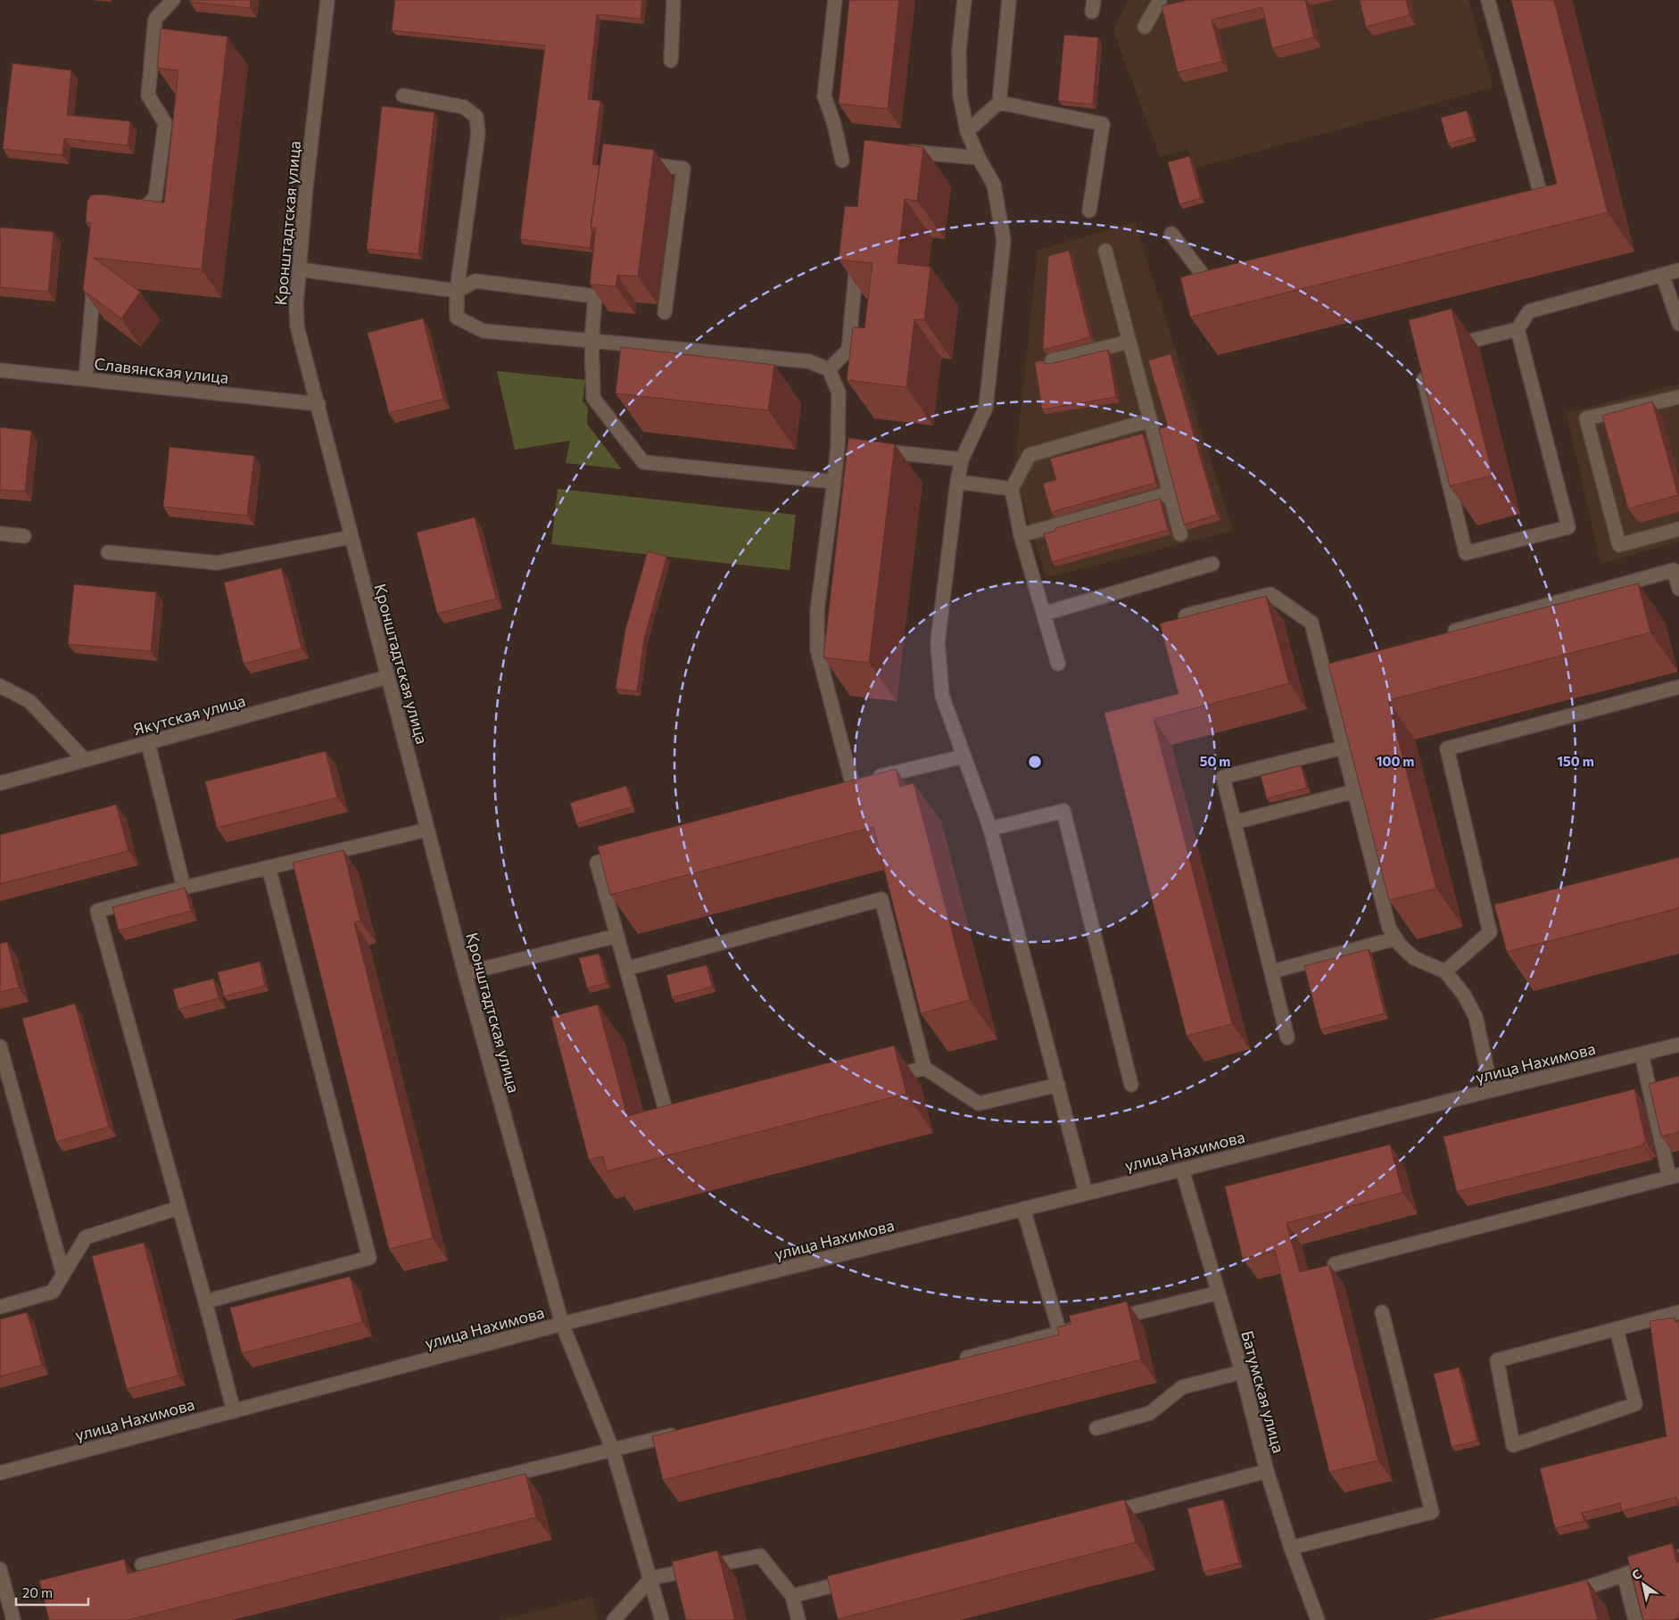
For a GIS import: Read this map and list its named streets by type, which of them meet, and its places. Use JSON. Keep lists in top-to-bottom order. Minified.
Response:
{"streets":{"street":["Кронштадтская улица","Славянская улица","Якутская улица","улица Нахимова","Батумская улица"]},"crossings":[["Кронштадтская улица","Славянская улица"],["Кронштадтская улица","Якутская улица"],["Кронштадтская улица","улица Нахимова"],["улица Нахимова","Батумская улица"]],"scale_bar":"20 m","north":"top left","rings":["50 m","100 m","150 m"]}
